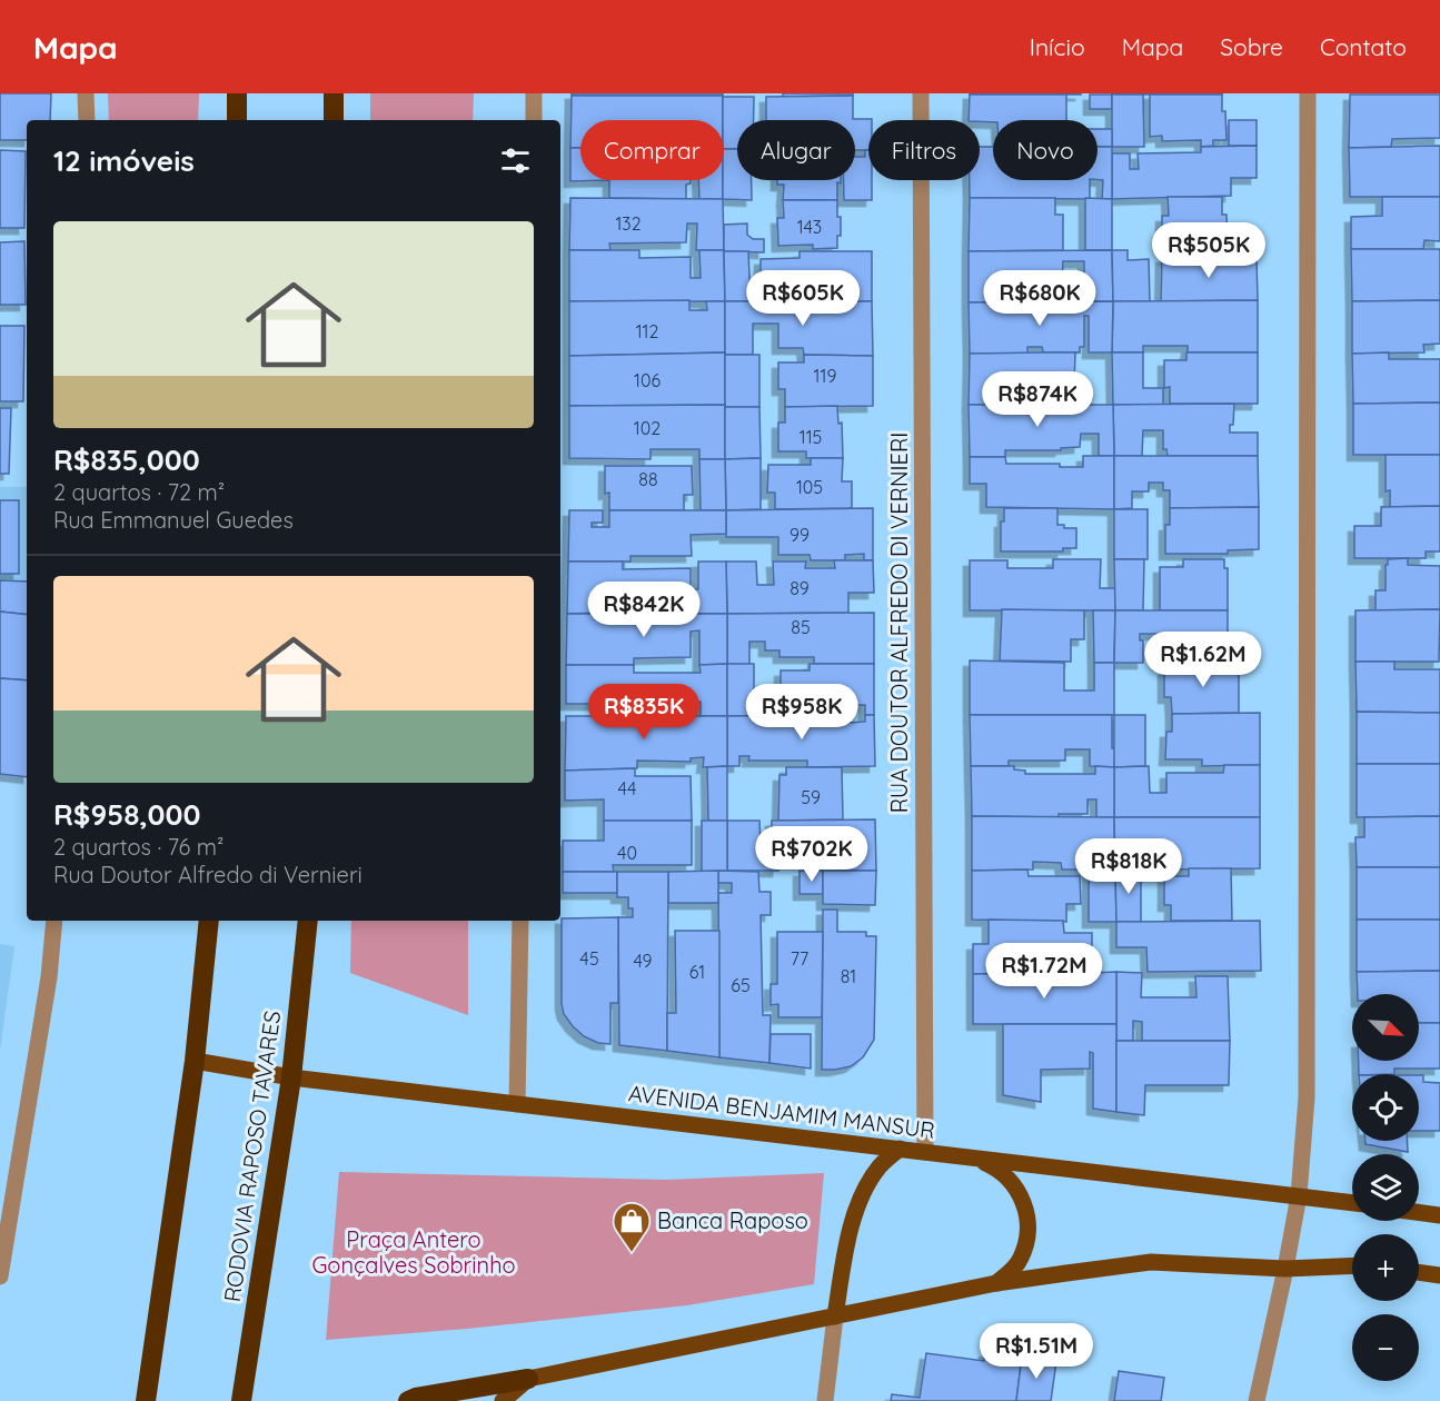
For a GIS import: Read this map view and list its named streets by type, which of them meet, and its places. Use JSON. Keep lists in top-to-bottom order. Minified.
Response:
{"streets":{"highway":["RODOVIA RAPOSO TAVARES"],"main road":["AVENIDA BENJAMIM MANSUR"],"street":["RUA DOUTOR ALFREDO DI VERNIERI"]},"crossings":[["RUA DOUTOR ALFREDO DI VERNIERI","AVENIDA BENJAMIM MANSUR"],["AVENIDA BENJAMIM MANSUR","RODOVIA RAPOSO TAVARES"]],"parks":["Praça Antero Gonçalves Sobrinho"],"places":{"shop":["Banca Raposo"]},"house_numbers":["132","143","112","119","106","102","115","88","105","99","89","85","44","59","40","45","77","49","61","81","65"],"north":"bottom right","page":{"header":"Mapa","nav":["Início","Mapa","Sobre","Contato"],"chip":["Comprar","Alugar","Filtros","Novo"],"heading":"12 imóveis","list":[{"name":"R$835,000","note":"2 quartos · 72 m² · Rua Emmanuel Guedes"},{"name":"R$958,000","note":"2 quartos · 76 m² · Rua Doutor Alfredo di Vernieri"}],"price":["R$505K","R$605K","R$680K","R$874K","R$842K","R$1.62M","R$835K","R$958K","R$702K","R$818K","R$1.72M","R$1.51M"],"map_buttons":["+","−"]}}
